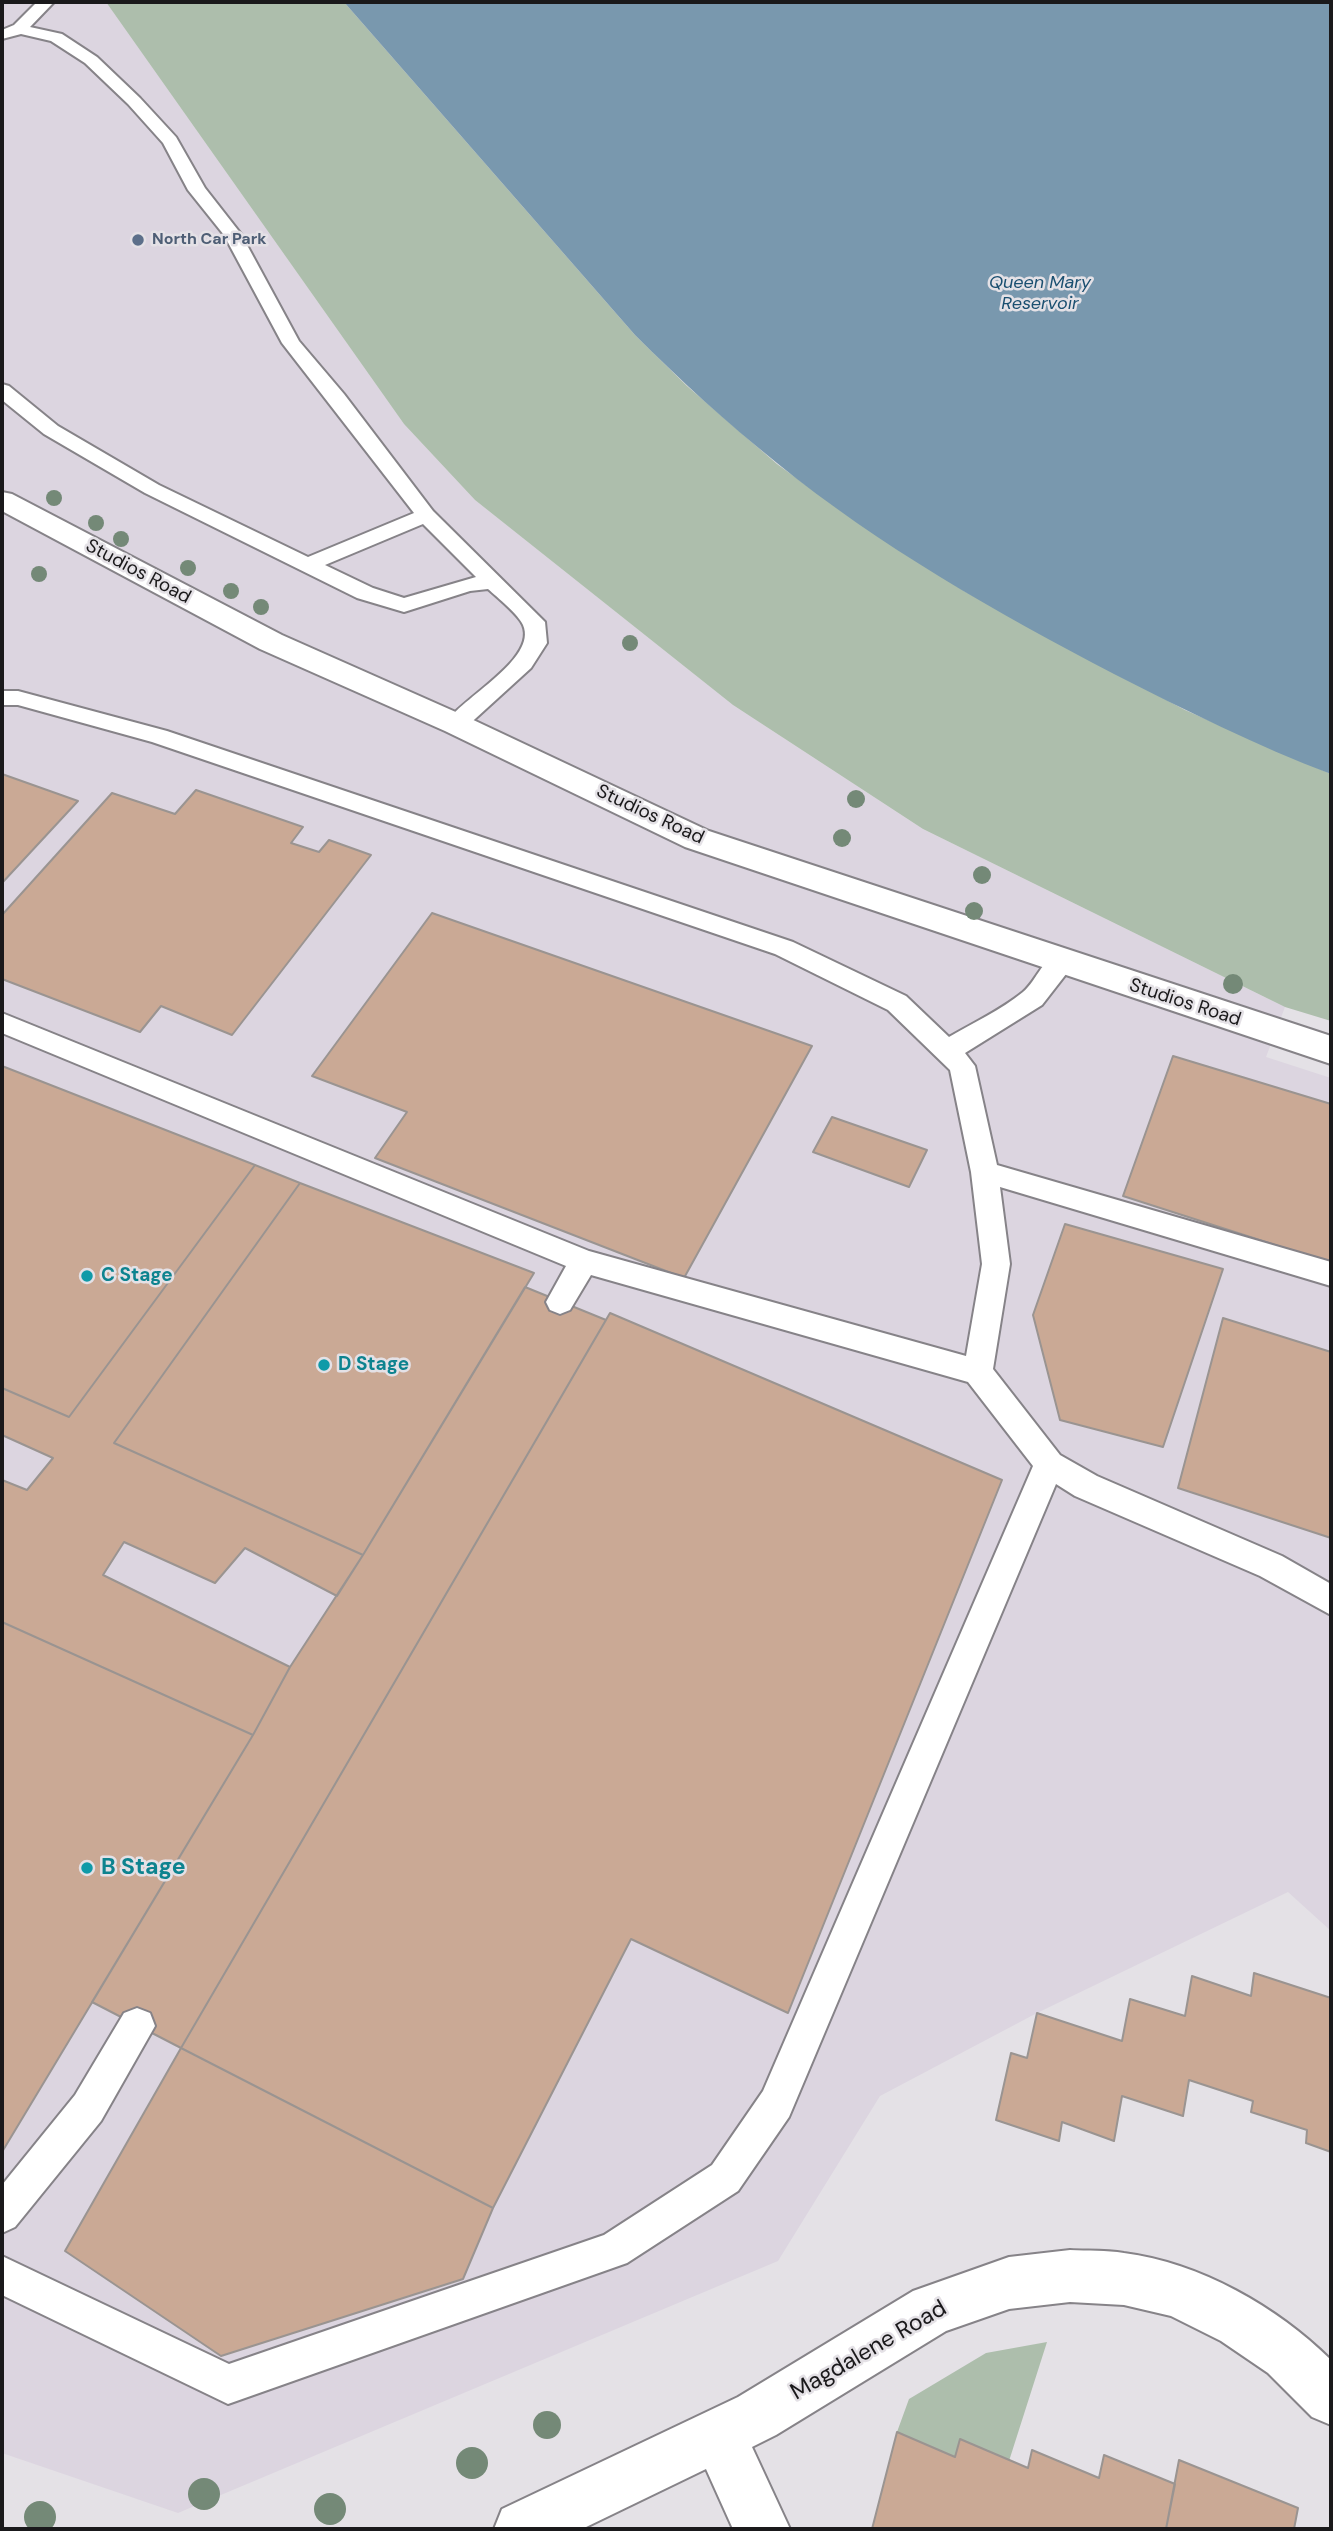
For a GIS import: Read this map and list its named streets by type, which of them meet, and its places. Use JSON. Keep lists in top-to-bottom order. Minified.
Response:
{"streets":{"street":["Studios Road","Magdalene Road"]},"water":["Queen Mary Reservoir"],"places":["North Car Park","C Stage","D Stage","B Stage"]}
